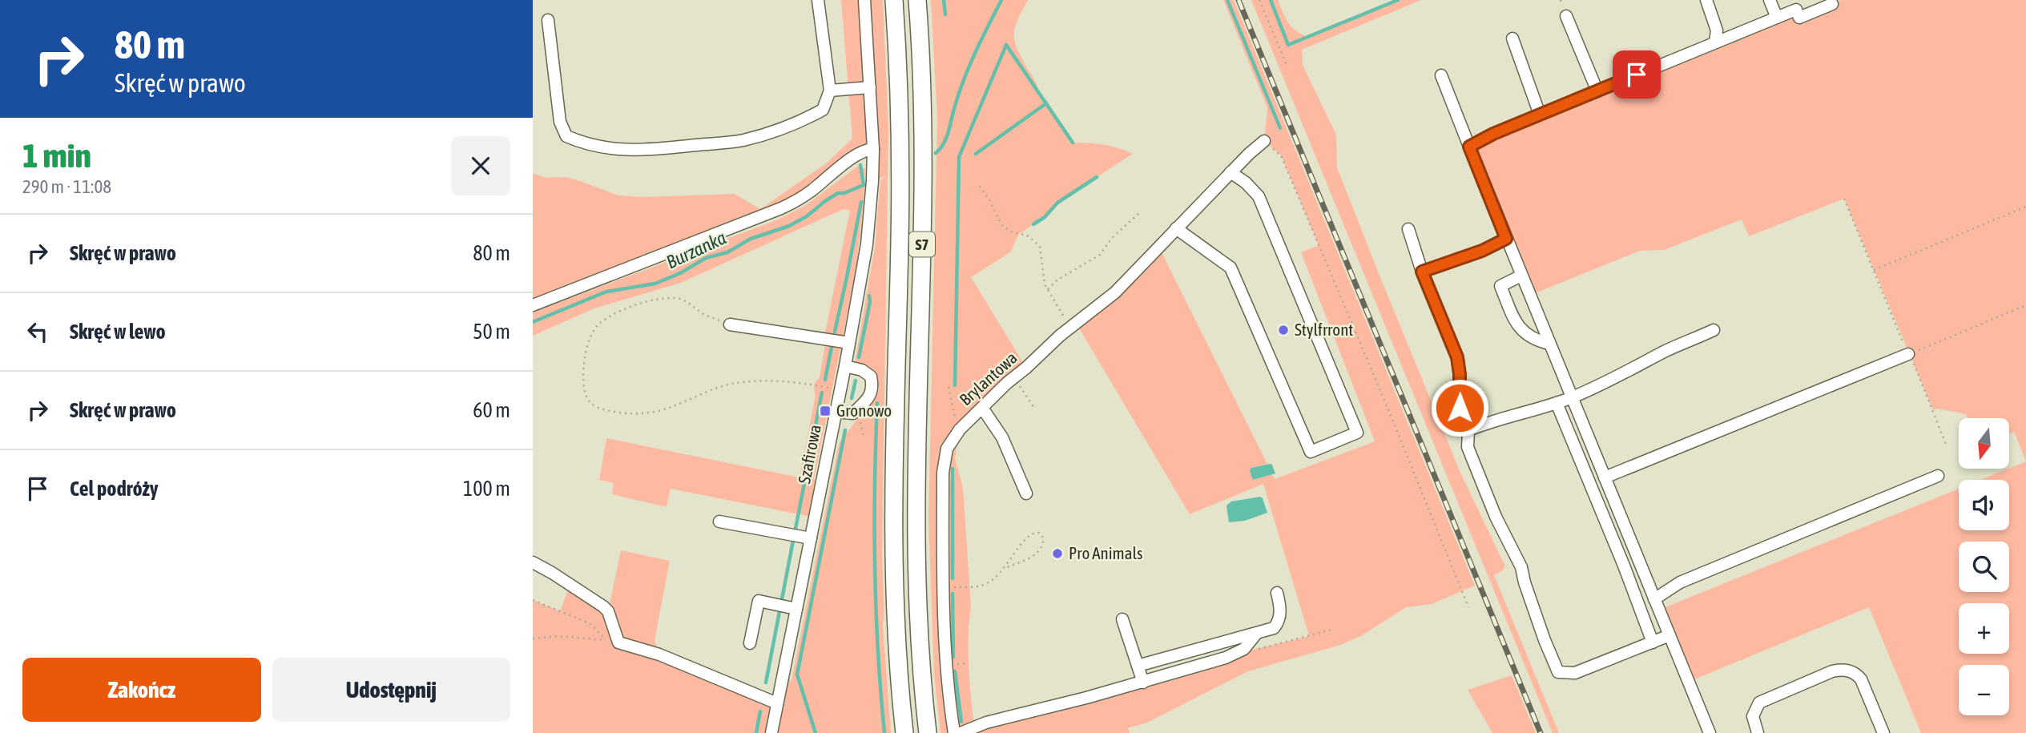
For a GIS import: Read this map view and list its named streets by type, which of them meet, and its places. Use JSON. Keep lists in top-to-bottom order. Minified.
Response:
{"streets":{"highway":["S7"],"street":["Brylantowa","Szafirowa"]},"water":["Burzanka"],"places":{"other":["Stylfrront","Pro Animals"],"transit":["Gronowo"]},"north":"bottom","page":{"turn":["80 m","Skręć w prawo"],"heading":["1 min","290 m · 11:08"],"list":[{"name":"Skręć w prawo","value":"80 m"},{"name":"Skręć w lewo","value":"50 m"},{"name":"Skręć w prawo","value":"60 m"},{"name":"Cel podróży","value":"100 m"}],"map_buttons":["+","−"],"buttons":["Zakończ","Udostępnij"]}}
